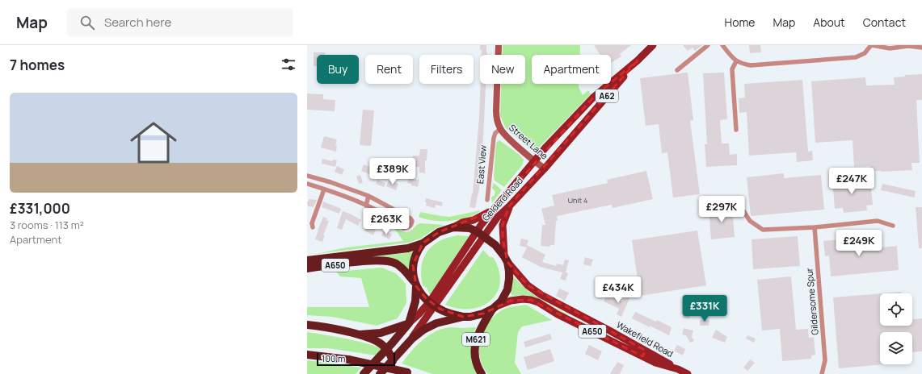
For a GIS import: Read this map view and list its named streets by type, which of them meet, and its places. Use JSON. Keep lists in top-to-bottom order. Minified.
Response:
{"streets":{"highway":["A62","Gelderd Road","A650","M621"],"main road":["Wakefield Road"],"street":["Street Lane","East View","Gildersome Spur"]},"crossings":[["Street Lane","East View"],["Street Lane","Gelderd Road"],["Gelderd Road","A650"],["M621","Wakefield Road"]],"house_numbers":["Unit 4"],"scale_bar":"100 m","page":{"header":"Map","search":"Search here","nav":["Home","Map","About","Contact"],"heading":"7 homes","chip":["Buy","Rent","Filters","New","Apartment"],"list":[{"name":"£331,000","note":"3 rooms · 113 m² · Apartment"}],"price":["£389K","£247K","£297K","£263K","£249K","£434K","£331K"],"scale":"100 m"}}
